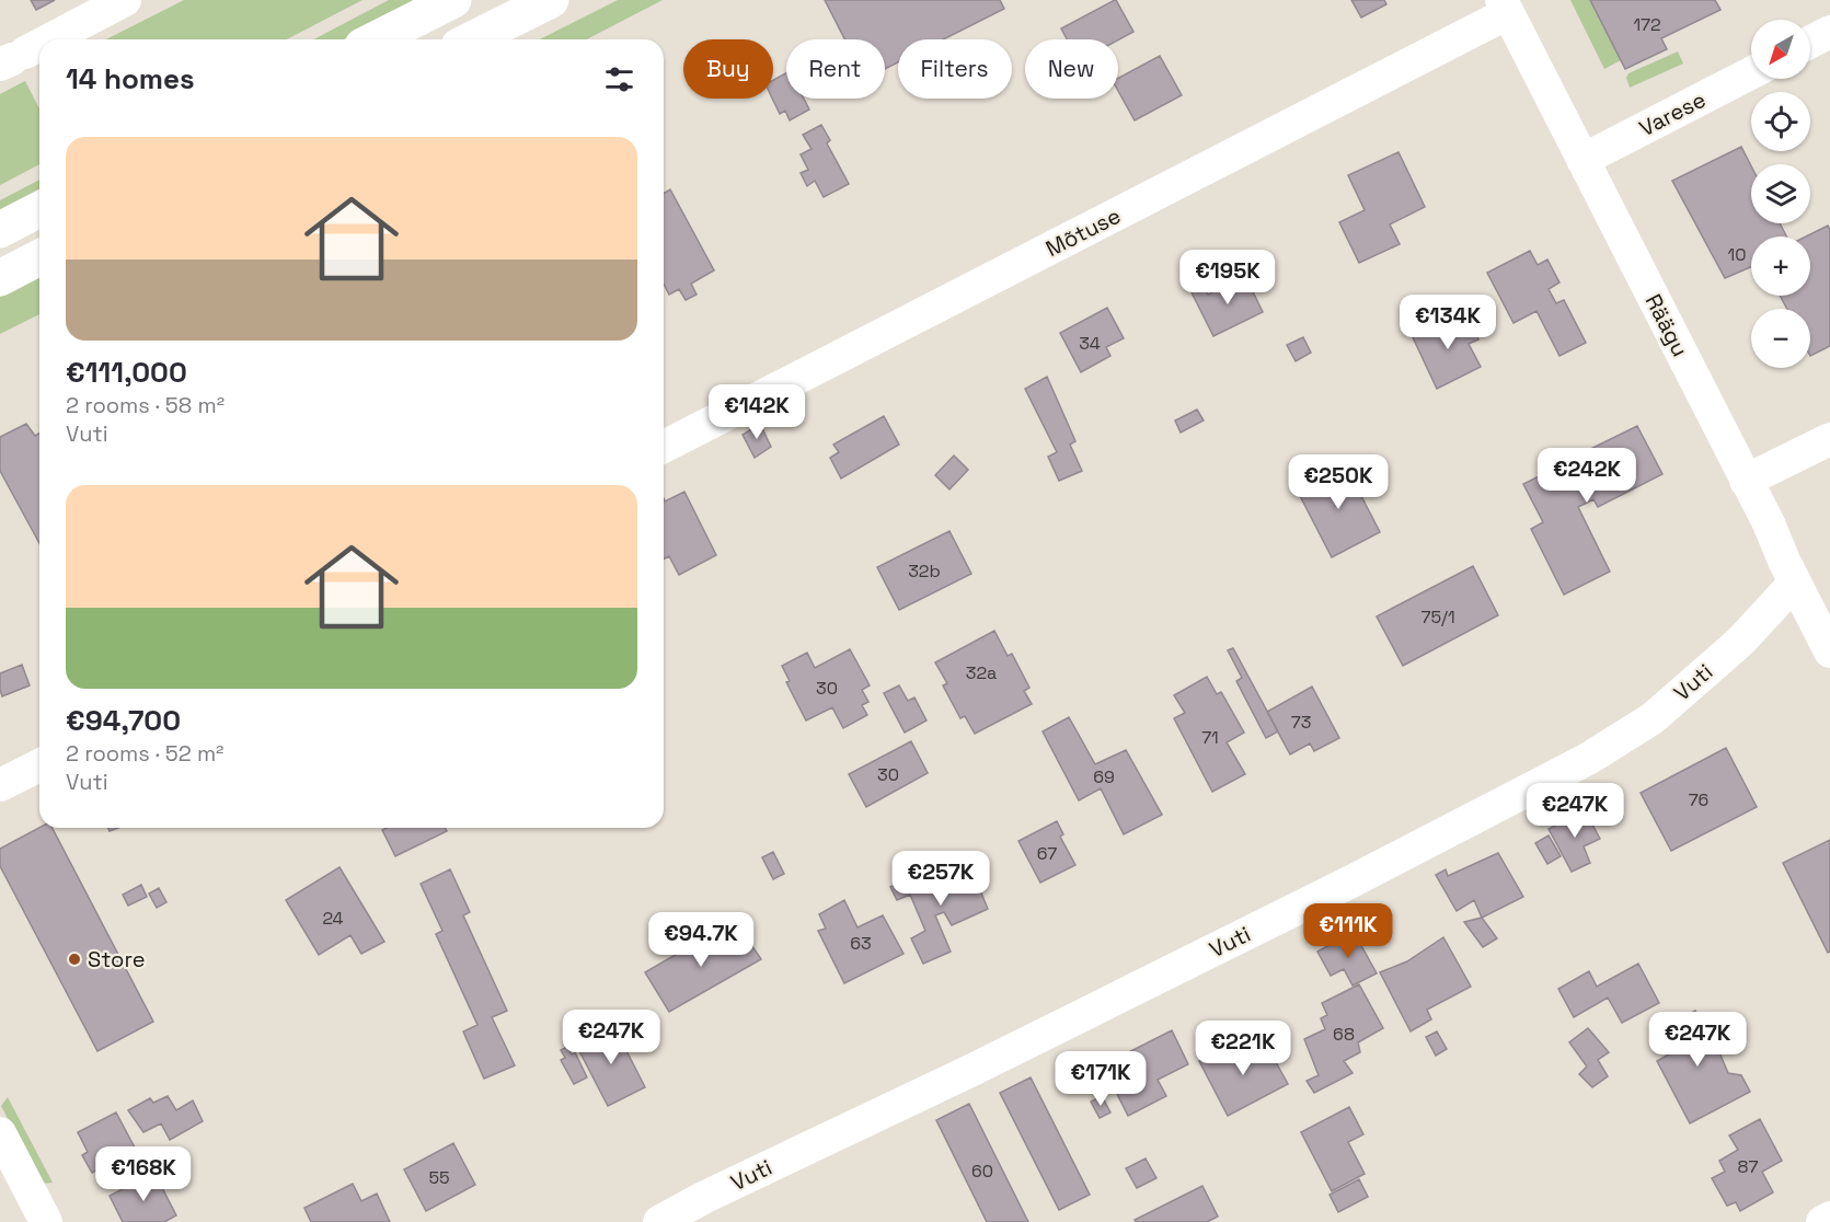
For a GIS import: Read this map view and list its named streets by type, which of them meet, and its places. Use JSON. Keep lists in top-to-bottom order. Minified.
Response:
{"streets":{"street":["Varese","Mõtuse","Räägu","Vuti"]},"crossings":[["Varese","Räägu"],["Mõtuse","Räägu"],["Räägu","Vuti"]],"places":["Store"],"house_numbers":["172","10","34","32b","75/1","32a","30","73","71","30","69","76","67","24","63","68","87","60","55"],"north":"bottom left","page":{"map_buttons":["+","−"],"chip":["Buy","Rent","Filters","New"],"heading":"14 homes","list":[{"name":"€111,000","note":"2 rooms · 58 m² · Vuti"},{"name":"€94,700","note":"2 rooms · 52 m² · Vuti"}],"price":["€195K","€134K","€142K","€242K","€250K","€247K","€257K","€111K","€94.7K","€247K","€247K","€221K","€171K","€168K"]}}
